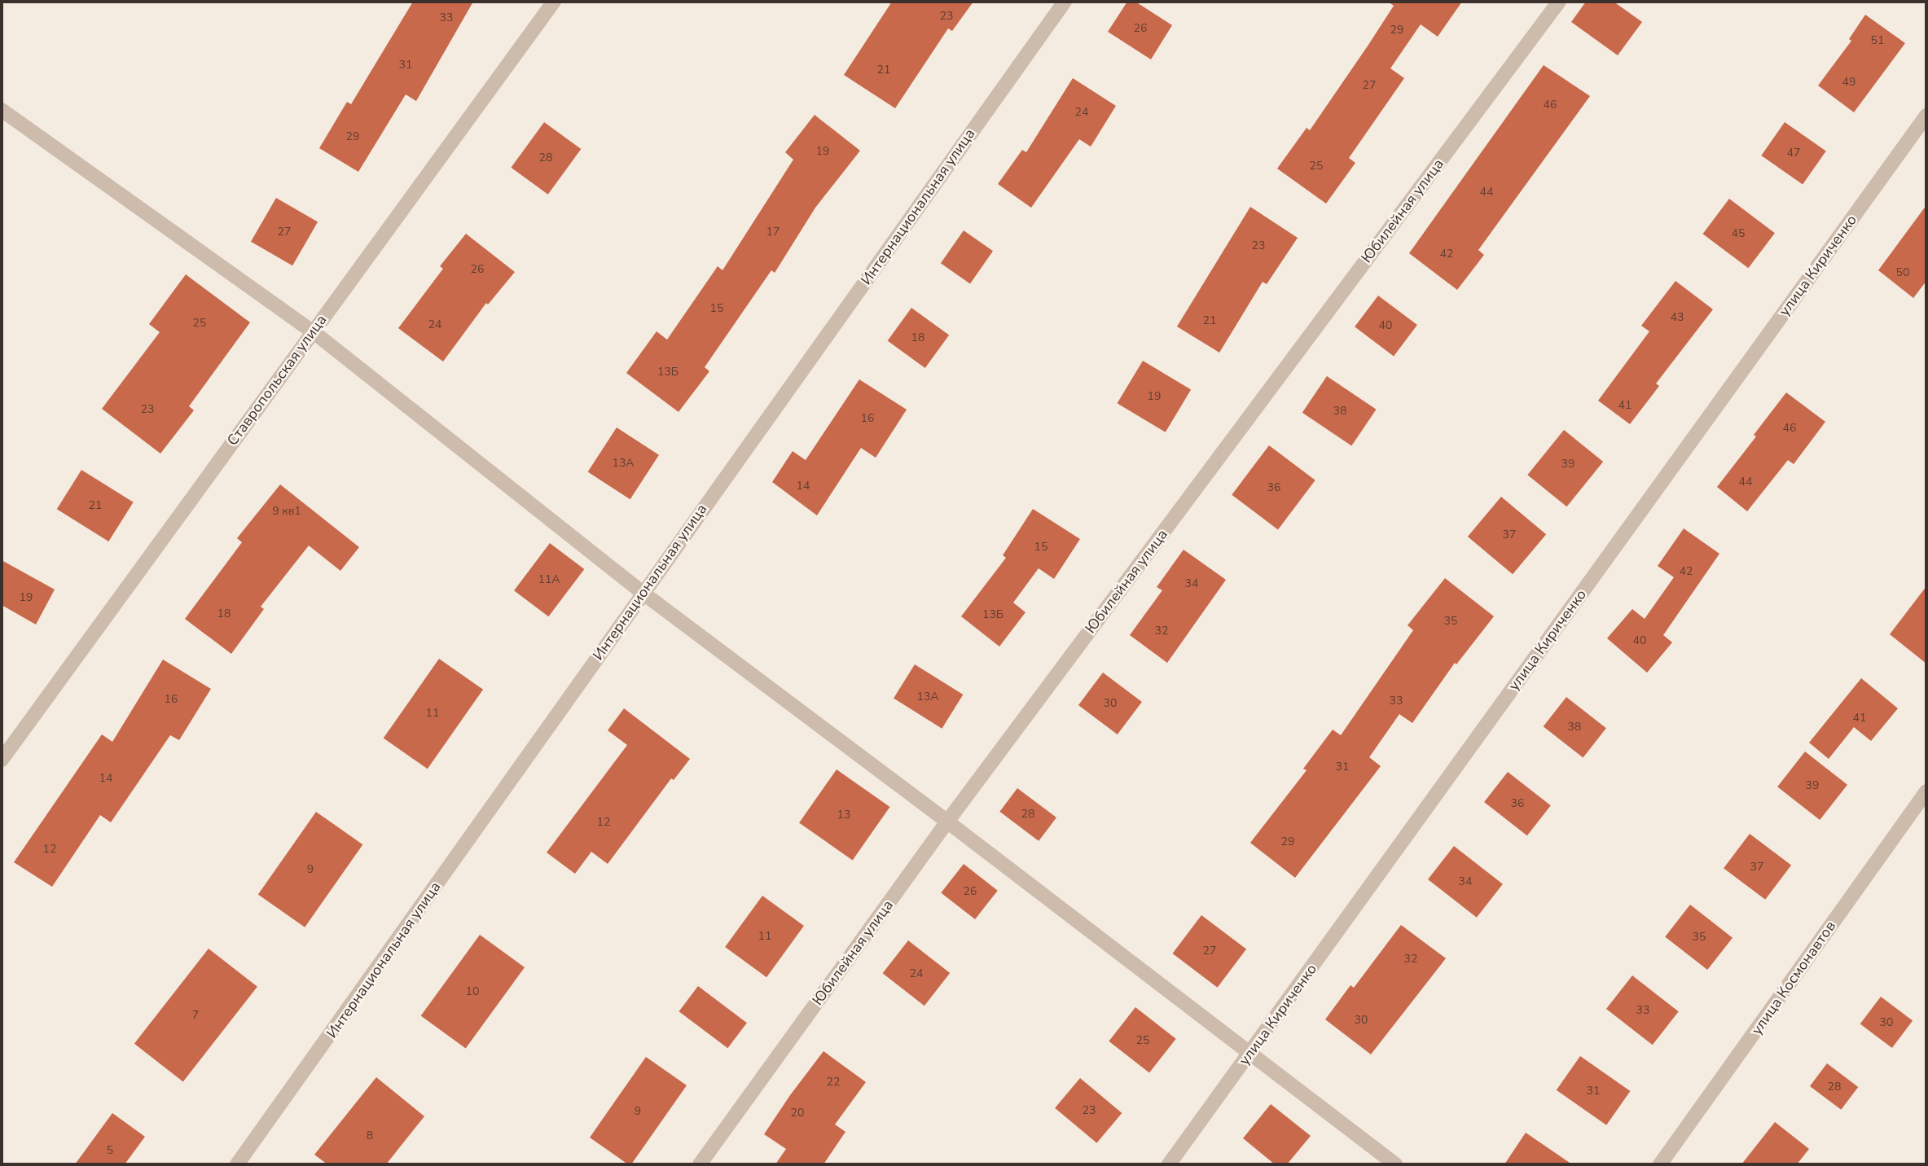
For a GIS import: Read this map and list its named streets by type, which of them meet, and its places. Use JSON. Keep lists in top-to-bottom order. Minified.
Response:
{"streets":{"street":["Интернациональная улица","Юбилейная улица","улица Кириченко","Ставропольская улица","улица Космонавтов"]},"house_numbers":["23","33","26","29","51","31","21","49","27","46","24","29","19","47","28","25","44","27","17","45","23","42","26","50","15","43","21","25","24","40","18","13Б","19","41","23","38","16","46","13А","39","44","14","36","21","9 кв1","37","15","42","11А","34","19","18","13Б","35","32","40","13А","16","33","30","11","41","38","31","14","39","36","28","13","12","29","12","37","9","34","26","11","35","27","32","24","10","33","7","30","30","25","22","28","31","23","9","20","8","5"]}
